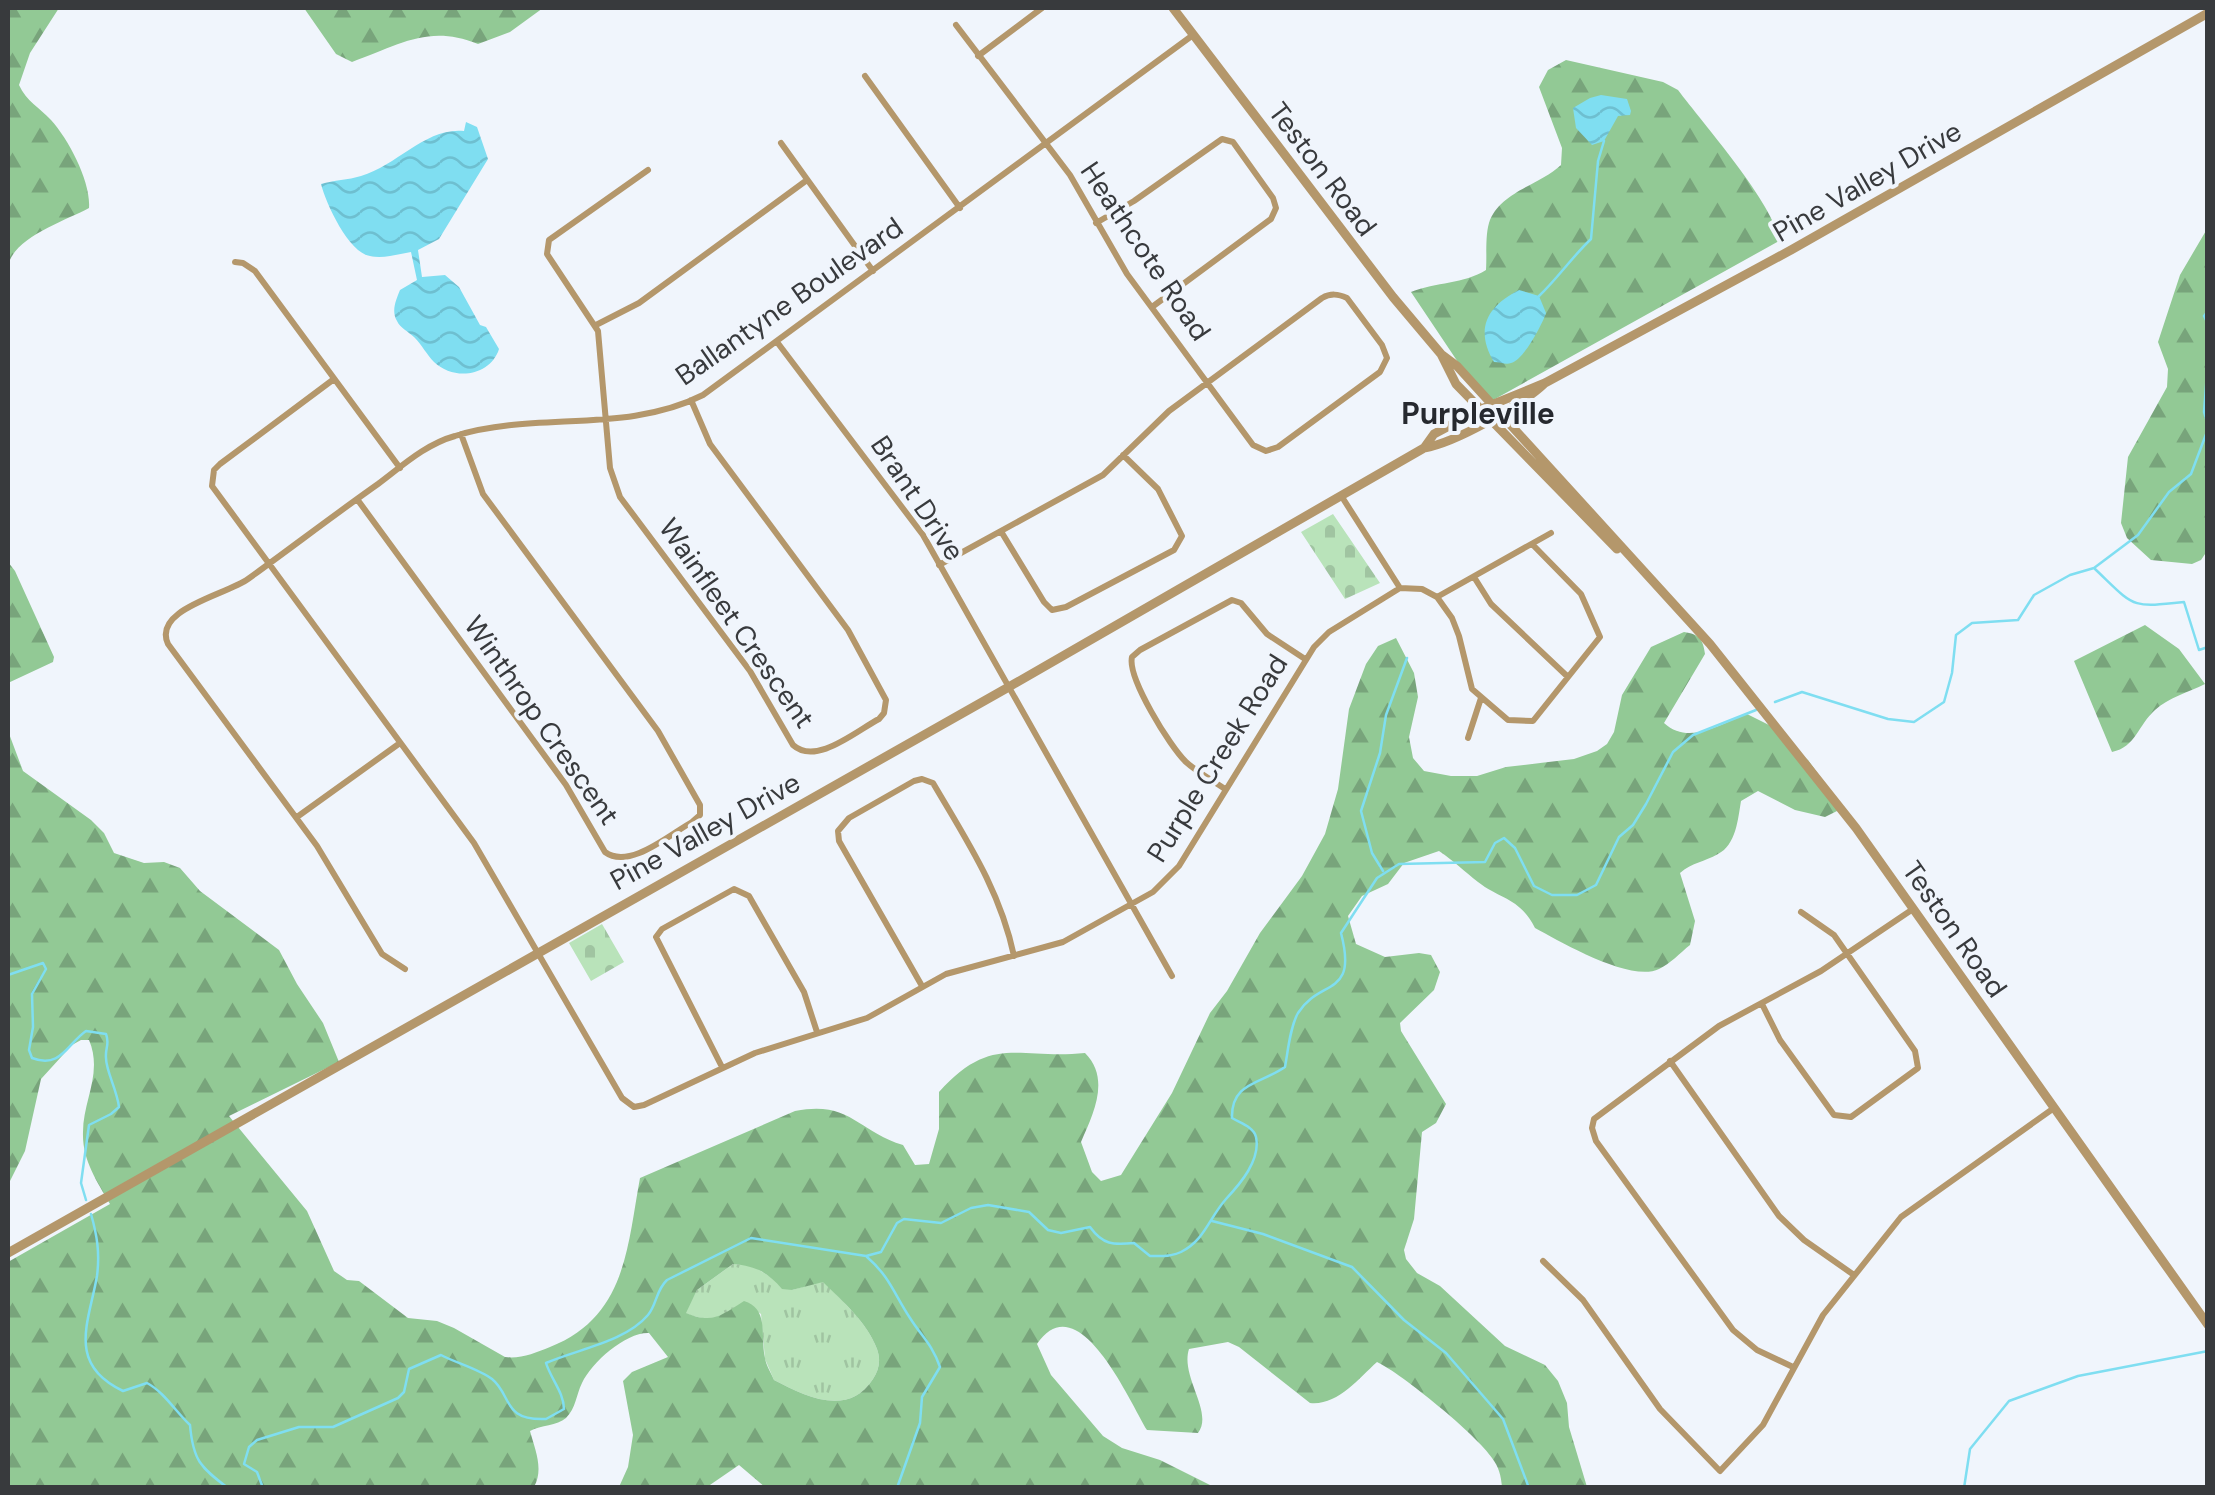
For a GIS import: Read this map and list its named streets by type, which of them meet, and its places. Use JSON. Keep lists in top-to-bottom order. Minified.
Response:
{"streets":{"street":["Teston Road","Pine Valley Drive","Heathcote Road","Ballantyne Boulevard","Brant Drive","Wainfleet Crescent","Winthrop Crescent","Purple Creek Road"]},"crossings":[["Teston Road","Pine Valley Drive"],["Teston Road","Ballantyne Boulevard"],["Pine Valley Drive","Brant Drive"],["Pine Valley Drive","Purple Creek Road"],["Heathcote Road","Ballantyne Boulevard"],["Ballantyne Boulevard","Brant Drive"],["Ballantyne Boulevard","Wainfleet Crescent"],["Ballantyne Boulevard","Winthrop Crescent"],["Brant Drive","Purple Creek Road"]],"districts":["Purpleville"]}
